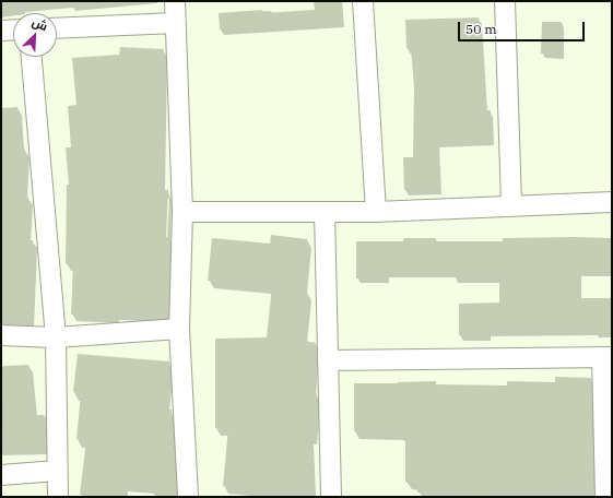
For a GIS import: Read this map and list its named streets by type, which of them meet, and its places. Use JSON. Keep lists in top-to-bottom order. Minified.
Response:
{"scale_bar":"50 m","north":"top right"}
